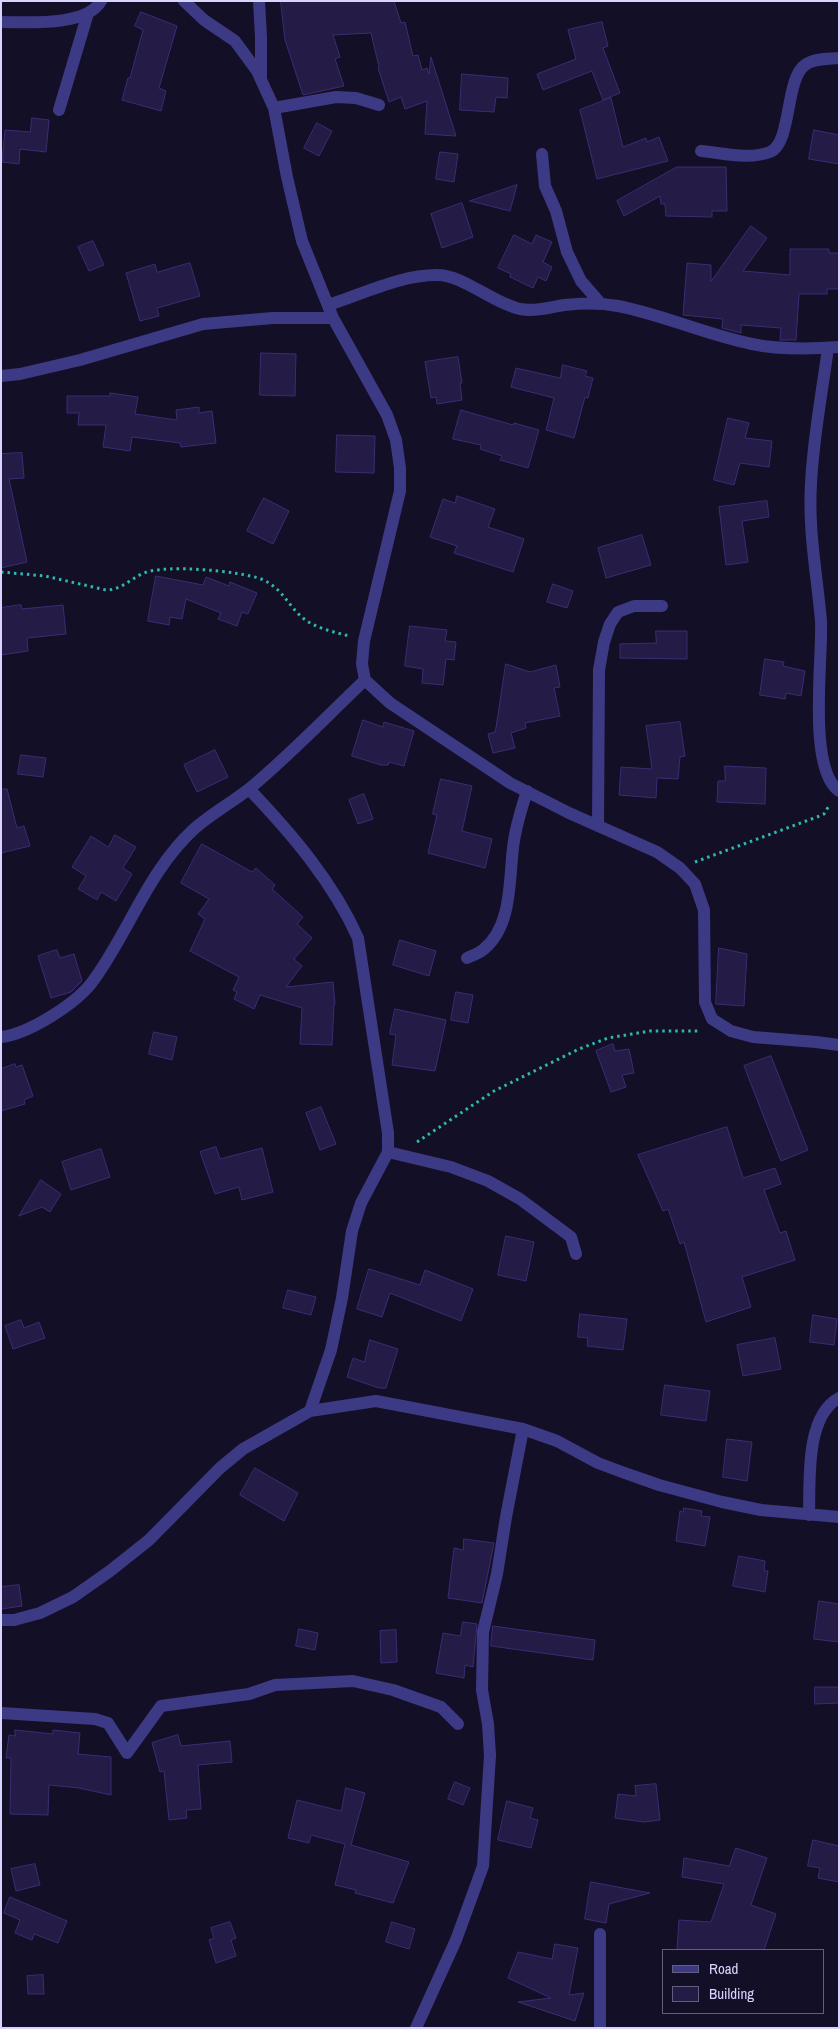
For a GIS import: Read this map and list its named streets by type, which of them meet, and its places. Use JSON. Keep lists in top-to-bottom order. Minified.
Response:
{"legend":["Road","Building"]}
